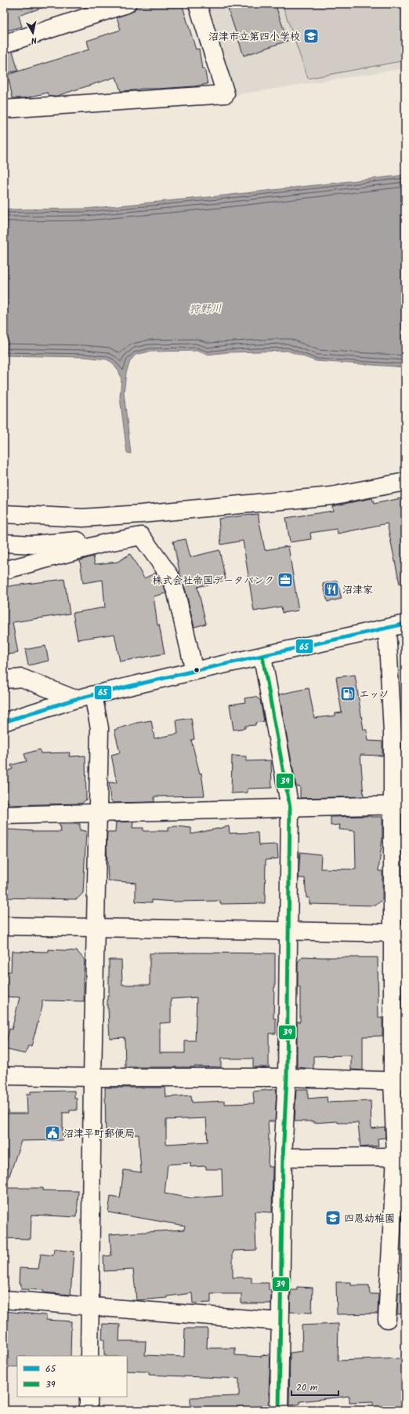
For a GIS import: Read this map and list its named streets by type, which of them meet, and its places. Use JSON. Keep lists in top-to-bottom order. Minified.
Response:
{"water":["狩野川"],"places":{"school or university":["沼津市立第四小学校","四恩幼稚園"],"office":["株式会社帝国データバンク"],"restaurant":["沼津家"],"fuel station":["エッソ"],"public building":["沼津平町郵便局"]},"lines":["transit line 65","transit line 39"],"legend":["65","39"],"scale_bar":"20 m","north":"bottom"}
